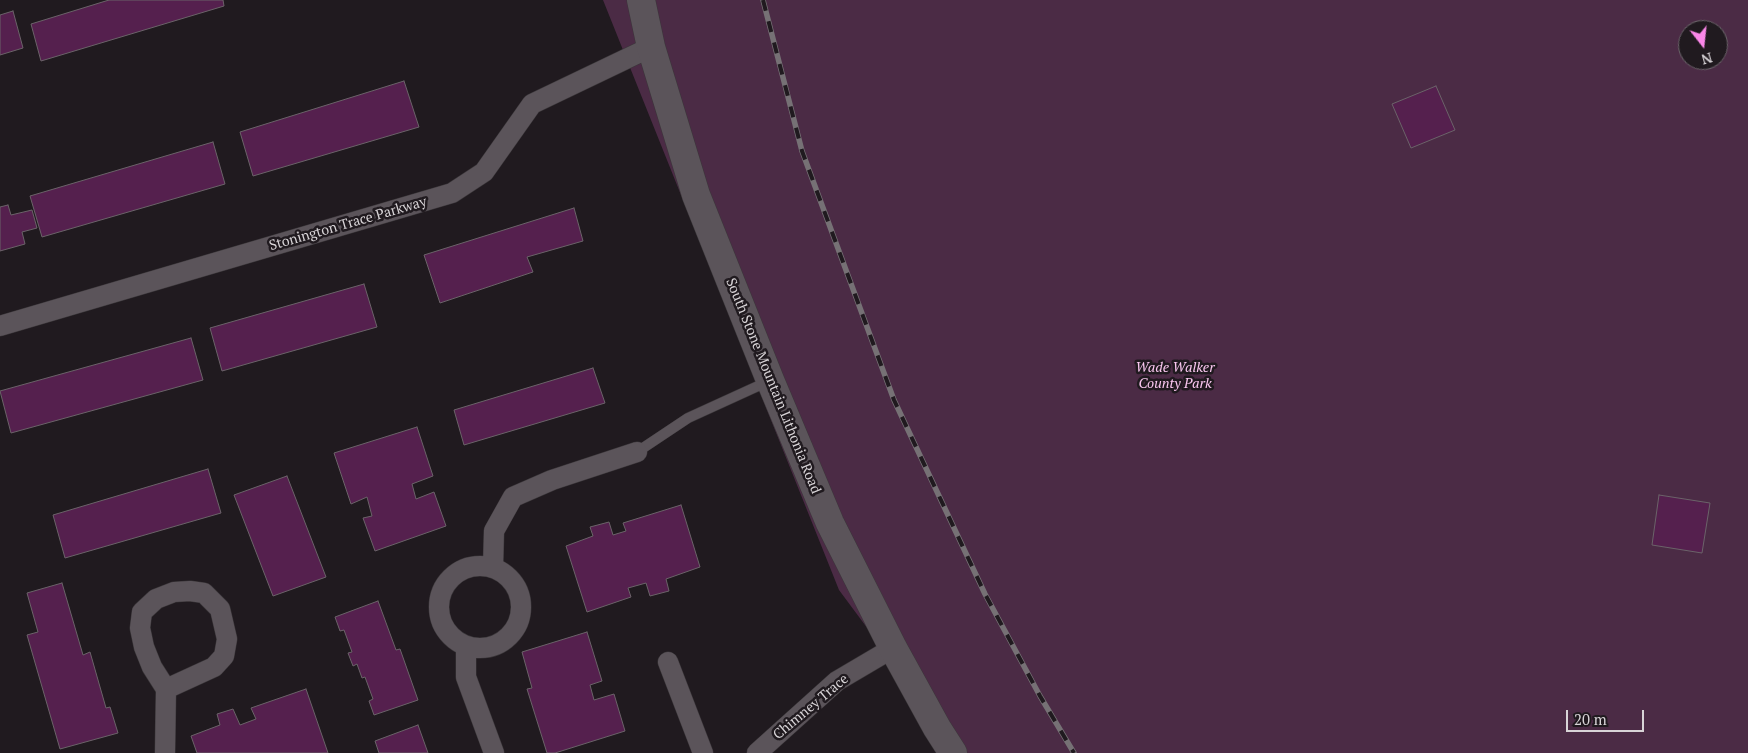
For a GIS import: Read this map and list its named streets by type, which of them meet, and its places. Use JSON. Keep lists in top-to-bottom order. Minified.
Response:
{"streets":{"main road":["South Stone Mountain Lithonia Road"],"street":["Stonington Trace Parkway","Chimney Trace"]},"crossings":[["Stonington Trace Parkway","South Stone Mountain Lithonia Road"],["South Stone Mountain Lithonia Road","Chimney Trace"]],"parks":["Wade Walker County Park"],"scale_bar":"20 m","north":"bottom"}
